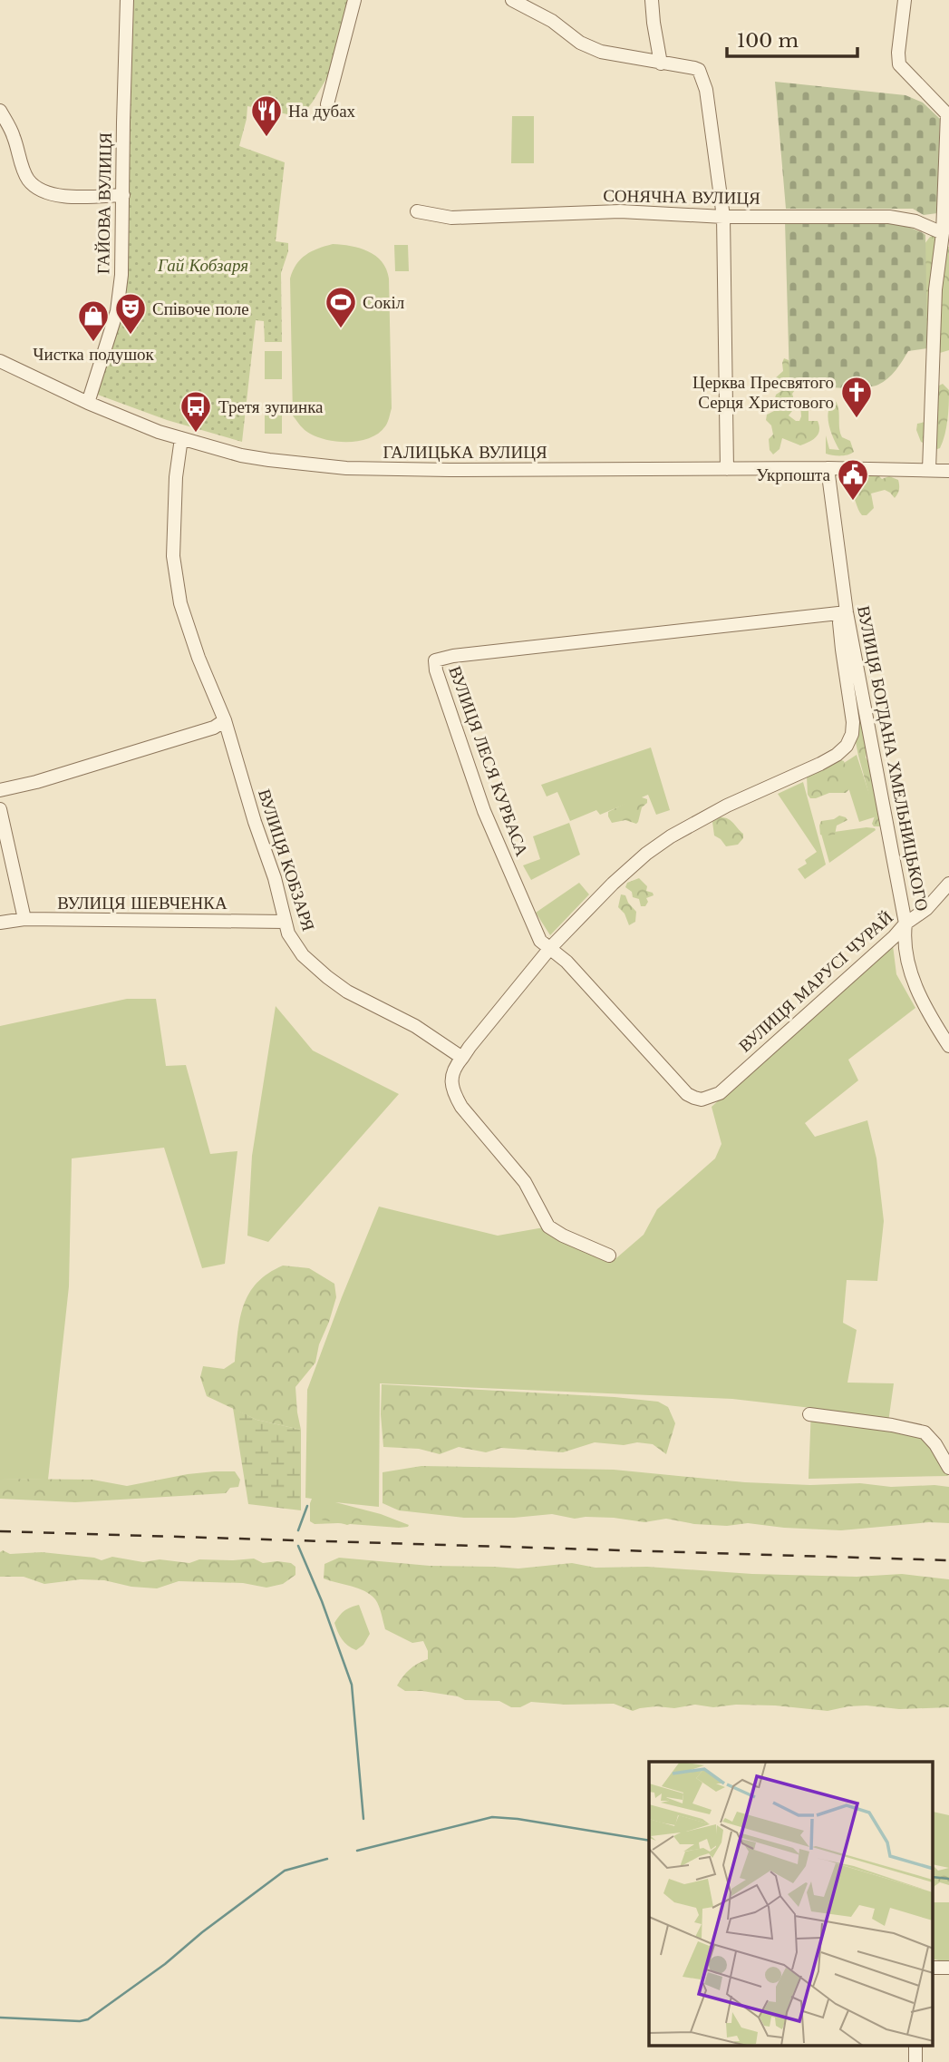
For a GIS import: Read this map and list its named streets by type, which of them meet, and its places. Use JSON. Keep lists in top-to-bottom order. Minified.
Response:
{"streets":{"street":["СОНЯЧНА ВУЛИЦЯ","ГАЙОВА ВУЛИЦЯ","ГАЛИЦЬКА ВУЛИЦЯ","ВУЛИЦЯ БОГДАНА ХМЕЛЬНИЦЬКОГО","ВУЛИЦЯ ЛЕСЯ КУРБАСА","ВУЛИЦЯ КОБЗАРЯ","ВУЛИЦЯ ШЕВЧЕНКА","ВУЛИЦЯ МАРУСІ ЧУРАЙ"]},"crossings":[["ГАЙОВА ВУЛИЦЯ","ГАЛИЦЬКА ВУЛИЦЯ"],["ГАЛИЦЬКА ВУЛИЦЯ","ВУЛИЦЯ БОГДАНА ХМЕЛЬНИЦЬКОГО"],["ГАЛИЦЬКА ВУЛИЦЯ","ВУЛИЦЯ КОБЗАРЯ"],["ВУЛИЦЯ БОГДАНА ХМЕЛЬНИЦЬКОГО","ВУЛИЦЯ ЛЕСЯ КУРБАСА"],["ВУЛИЦЯ БОГДАНА ХМЕЛЬНИЦЬКОГО","ВУЛИЦЯ МАРУСІ ЧУРАЙ"],["ВУЛИЦЯ ЛЕСЯ КУРБАСА","ВУЛИЦЯ МАРУСІ ЧУРАЙ"],["ВУЛИЦЯ КОБЗАРЯ","ВУЛИЦЯ ШЕВЧЕНКА"]],"parks":["Гай Кобзаря"],"places":{"restaurant":["На дубах"],"sports":["Сокіл"],"theatre":["Співоче поле"],"shop":["Чистка подушок"],"church":["Церква Пресвятого Серця Христового"],"bus stop":["Третя зупинка"],"public building":["Укрпошта"]},"scale_bar":"100 m"}
